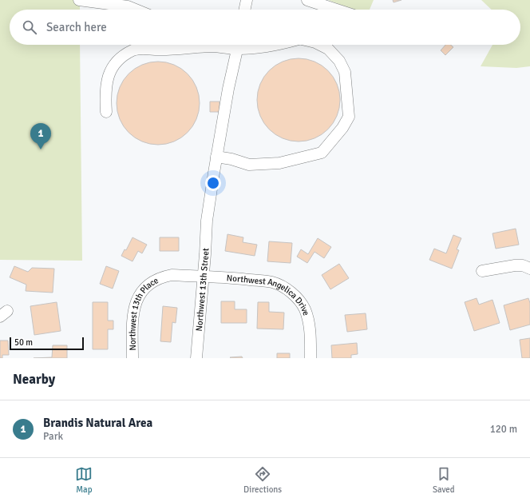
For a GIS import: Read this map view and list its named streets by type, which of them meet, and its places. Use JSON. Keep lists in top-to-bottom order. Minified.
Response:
{"streets":{"street":["Northwest 13th Street","Northwest Angelica Drive","Northwest 13th Place"]},"crossings":[["Northwest 13th Street","Northwest Angelica Drive"],["Northwest 13th Street","Northwest 13th Place"],["Northwest Angelica Drive","Northwest 13th Place"]],"scale_bar":"50 m","page":{"search":"Search here","pins":"1","scale":"50 m","heading":"Nearby","list":[{"mark":"1","name":"Brandis Natural Area","note":"Park","value":"120 m"}],"nav":["Map","Directions","Saved"]}}
